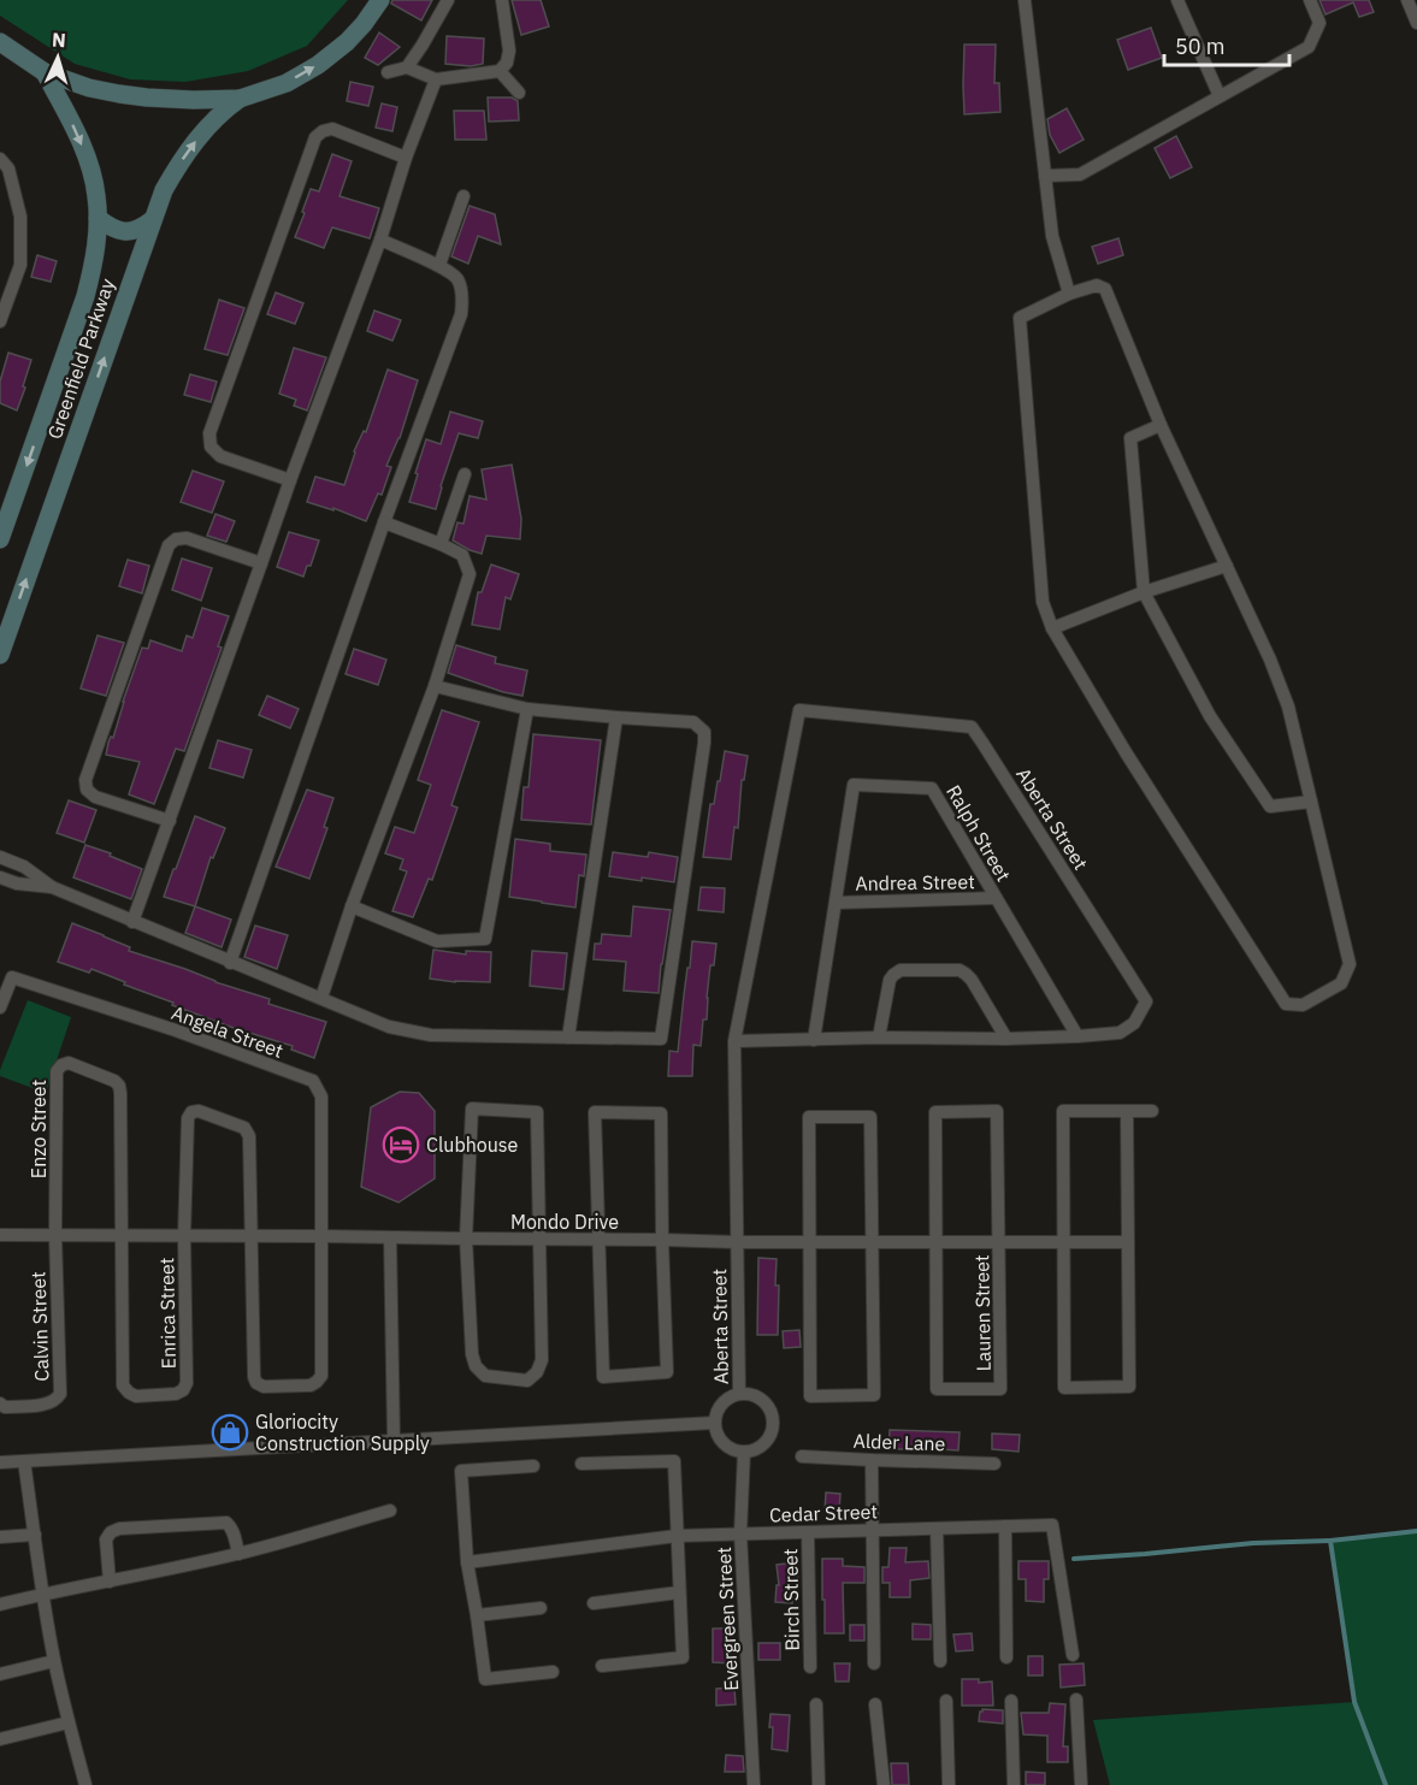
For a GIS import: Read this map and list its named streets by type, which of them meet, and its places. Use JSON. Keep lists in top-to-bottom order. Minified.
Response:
{"streets":{"main road":["Greenfield Parkway"],"street":["Aberta Street","Ralph Street","Andrea Street","Angela Street","Enzo Street","Mondo Drive","Enrica Street","Lauren Street","Calvin Street","Alder Lane","Cedar Street","Birch Street","Evergreen Street"]},"crossings":[["Aberta Street","Ralph Street"],["Aberta Street","Mondo Drive"],["Aberta Street","Evergreen Street"],["Ralph Street","Andrea Street"],["Angela Street","Mondo Drive"],["Enzo Street","Mondo Drive"],["Enzo Street","Enrica Street"],["Enzo Street","Calvin Street"],["Mondo Drive","Enrica Street"],["Mondo Drive","Lauren Street"],["Mondo Drive","Calvin Street"],["Cedar Street","Birch Street"],["Cedar Street","Evergreen Street"]],"places":{"hotel":["Clubhouse"],"shop":["Gloriocity Construction Supply"]},"scale_bar":"50 m","north":"top"}
